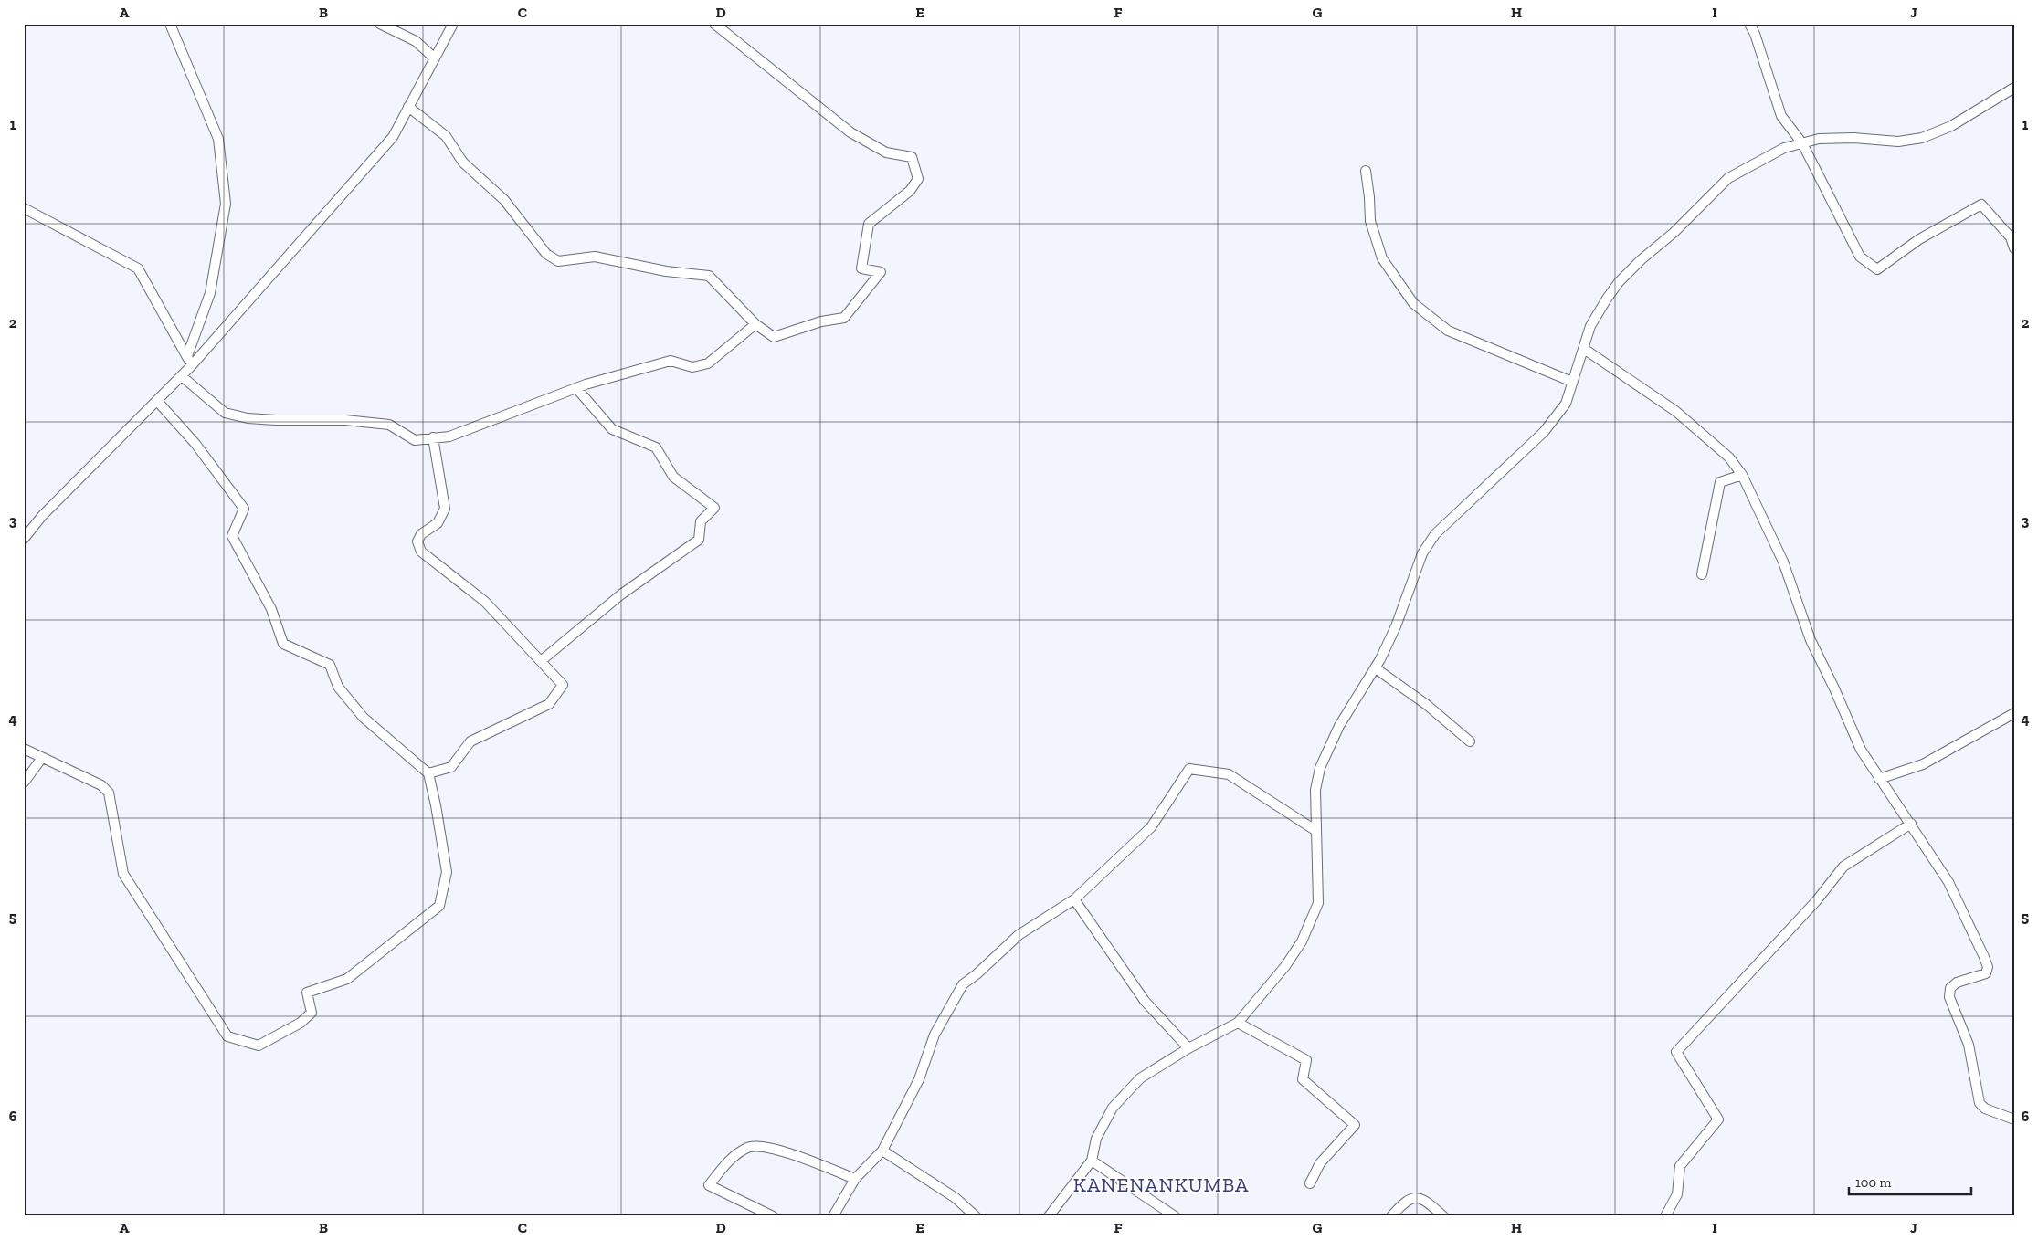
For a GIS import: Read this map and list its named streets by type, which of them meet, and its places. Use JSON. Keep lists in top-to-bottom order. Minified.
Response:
{"districts":["KANENANKUMBA"],"scale_bar":"100 m","grid":{"columns":["A","B","C","D","E","F","G","H","I","J"],"rows":["1","2","3","4","5","6"]}}
